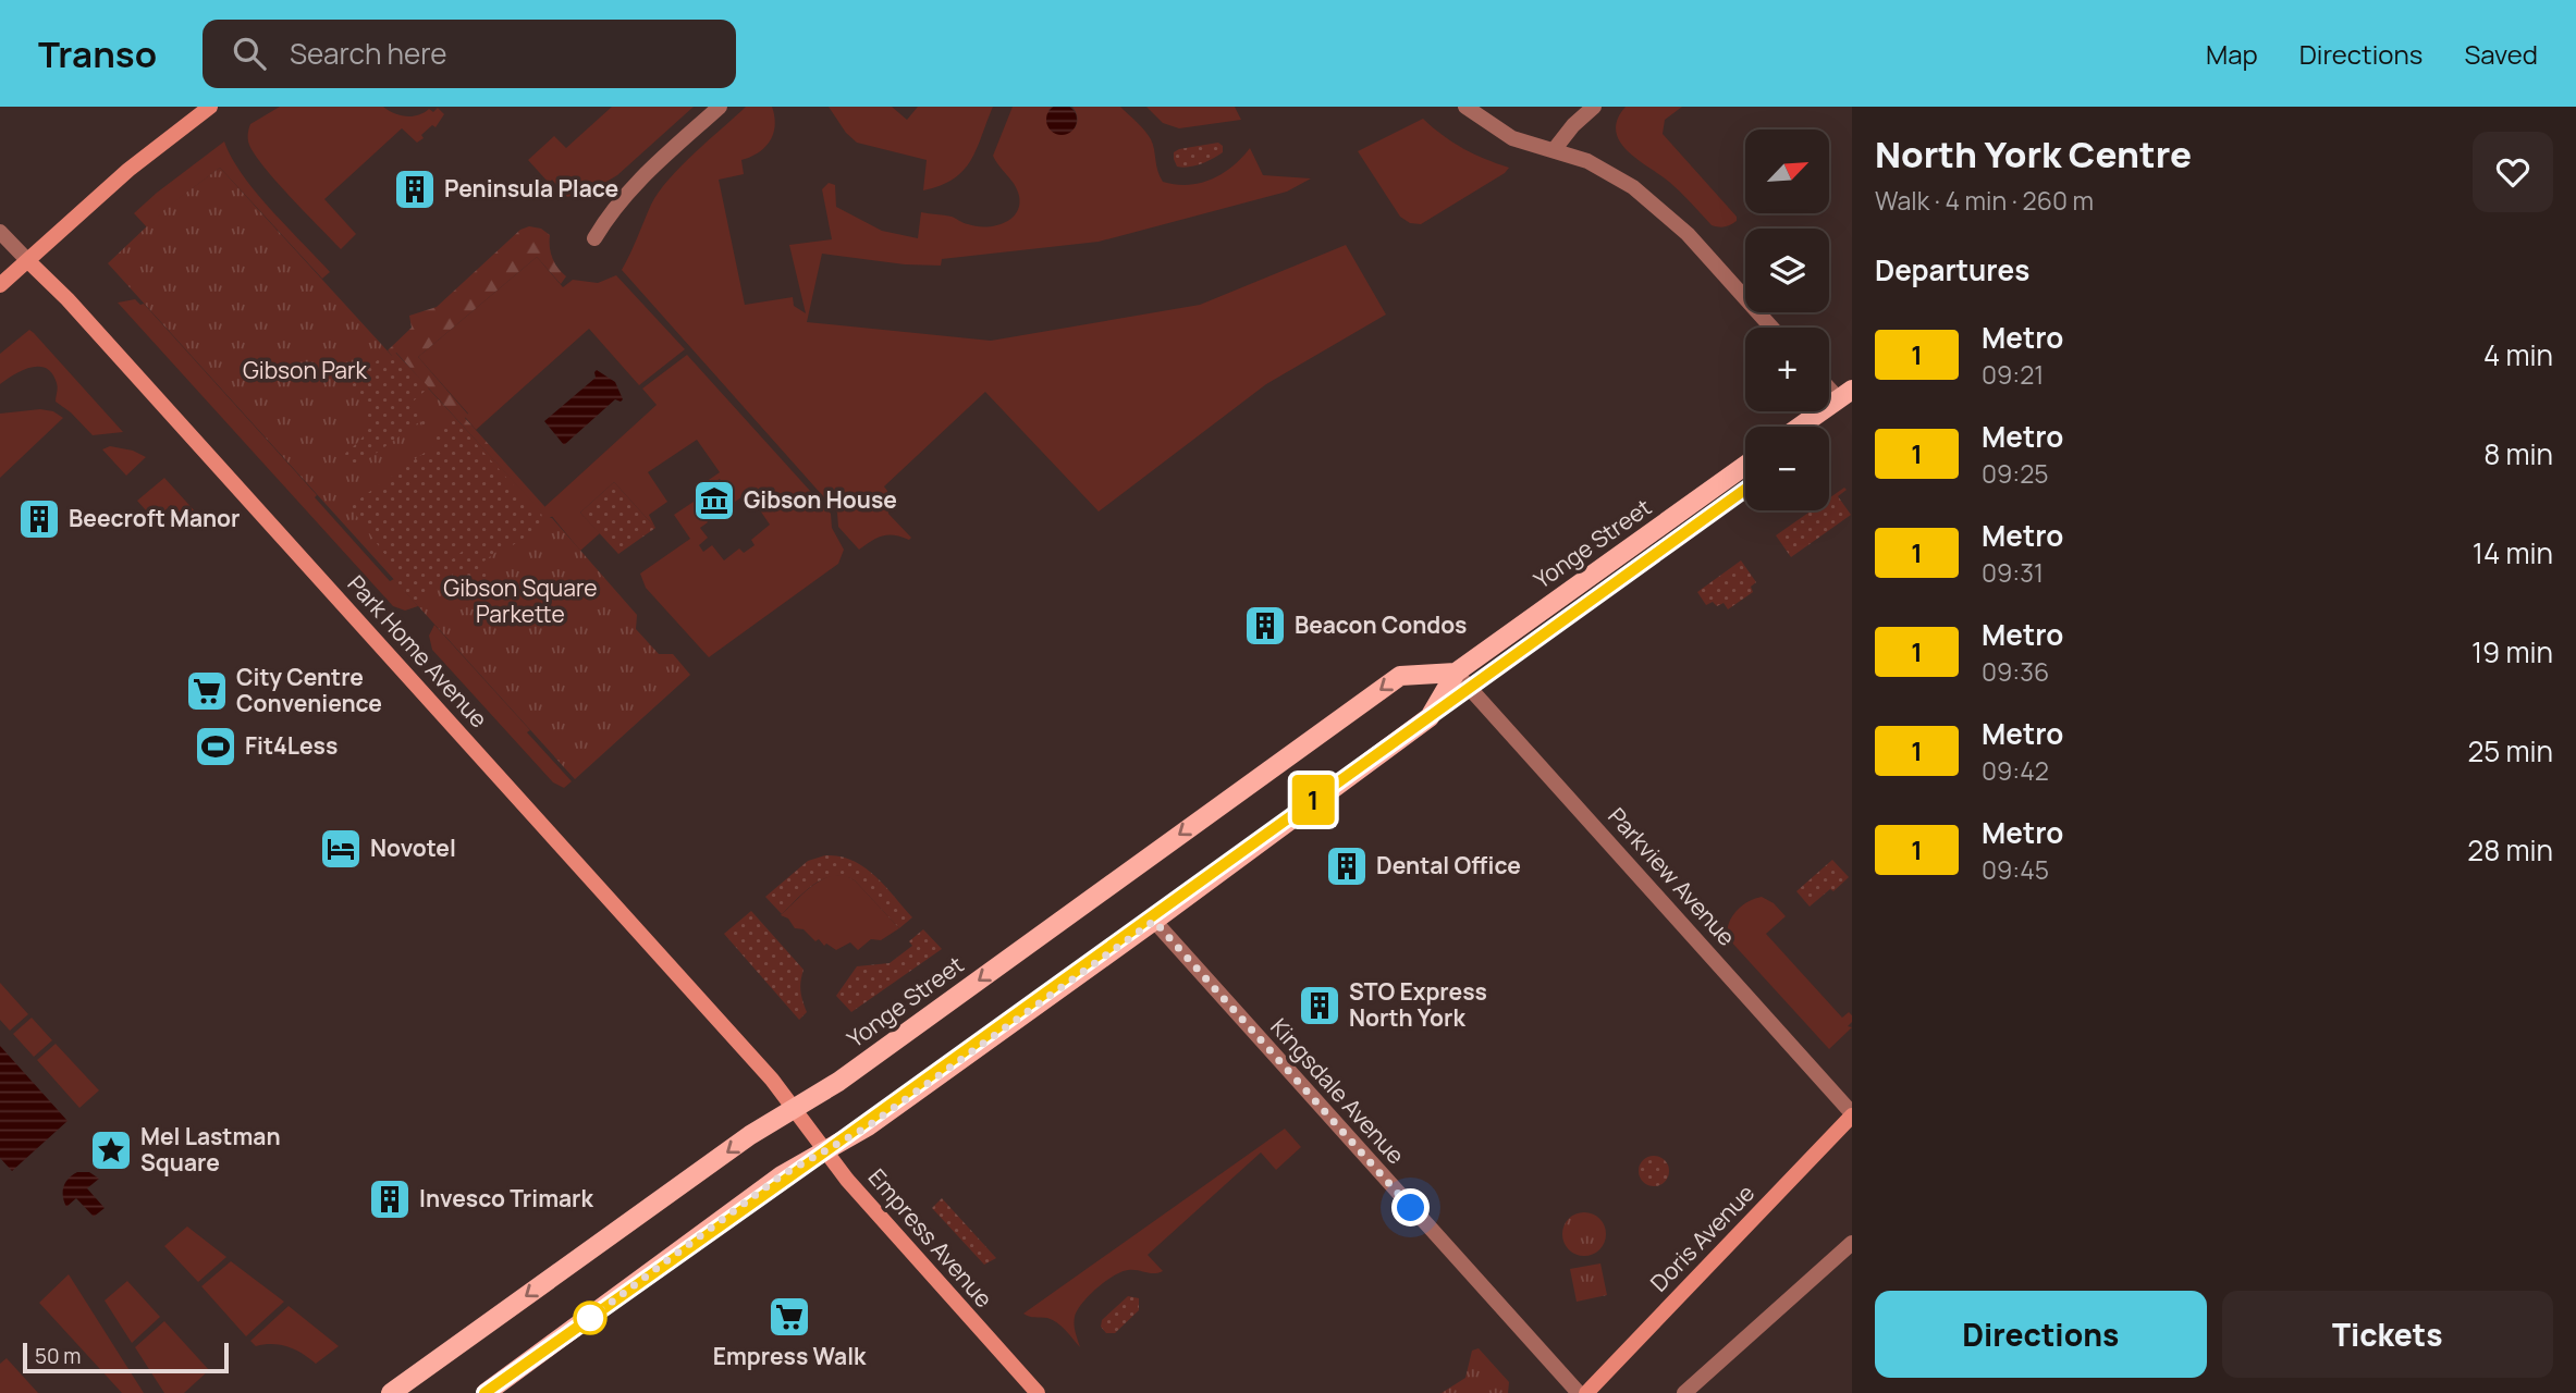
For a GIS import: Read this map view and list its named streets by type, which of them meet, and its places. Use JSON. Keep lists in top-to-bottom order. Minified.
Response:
{"streets":{"main road":["Yonge Street"],"street":["Park Home Avenue","Parkview Avenue","Kingsdale Avenue","Empress Avenue","Doris Avenue"]},"crossings":[["Yonge Street","Park Home Avenue"],["Yonge Street","Parkview Avenue"],["Yonge Street","Kingsdale Avenue"],["Yonge Street","Empress Avenue"],["Park Home Avenue","Empress Avenue"],["Parkview Avenue","Doris Avenue"]],"parks":["Gibson Park","Gibson Square Parkette"],"places":{"building":["Peninsula Place","Beecroft Manor","Beacon Condos","Dental Office","STO Express North York","Invesco Trimark"],"museum":["Gibson House"],"supermarket":["City Centre Convenience","Empress Walk"],"sports":["Fit4Less"],"hotel":["Novotel"],"place":["Mel Lastman Square"]},"lines":["metro line 1"],"scale_bar":"50 m","north":"top right","page":{"header":"Transo","search":"Search here","nav":["Map","Directions","Saved"],"on_map":"1","heading":[["North York Centre","Walk · 4 min · 260 m"],"Departures"],"map_buttons":["+","−"],"list":[{"mark":"1","name":"Metro","note":"09:21","value":"4 min"},{"mark":"1","name":"Metro","note":"09:25","value":"8 min"},{"mark":"1","name":"Metro","note":"09:31","value":"14 min"},{"mark":"1","name":"Metro","note":"09:36","value":"19 min"},{"mark":"1","name":"Metro","note":"09:42","value":"25 min"},{"mark":"1","name":"Metro","note":"09:45","value":"28 min"}],"buttons":["Directions","Tickets"],"scale":"50 m"}}
